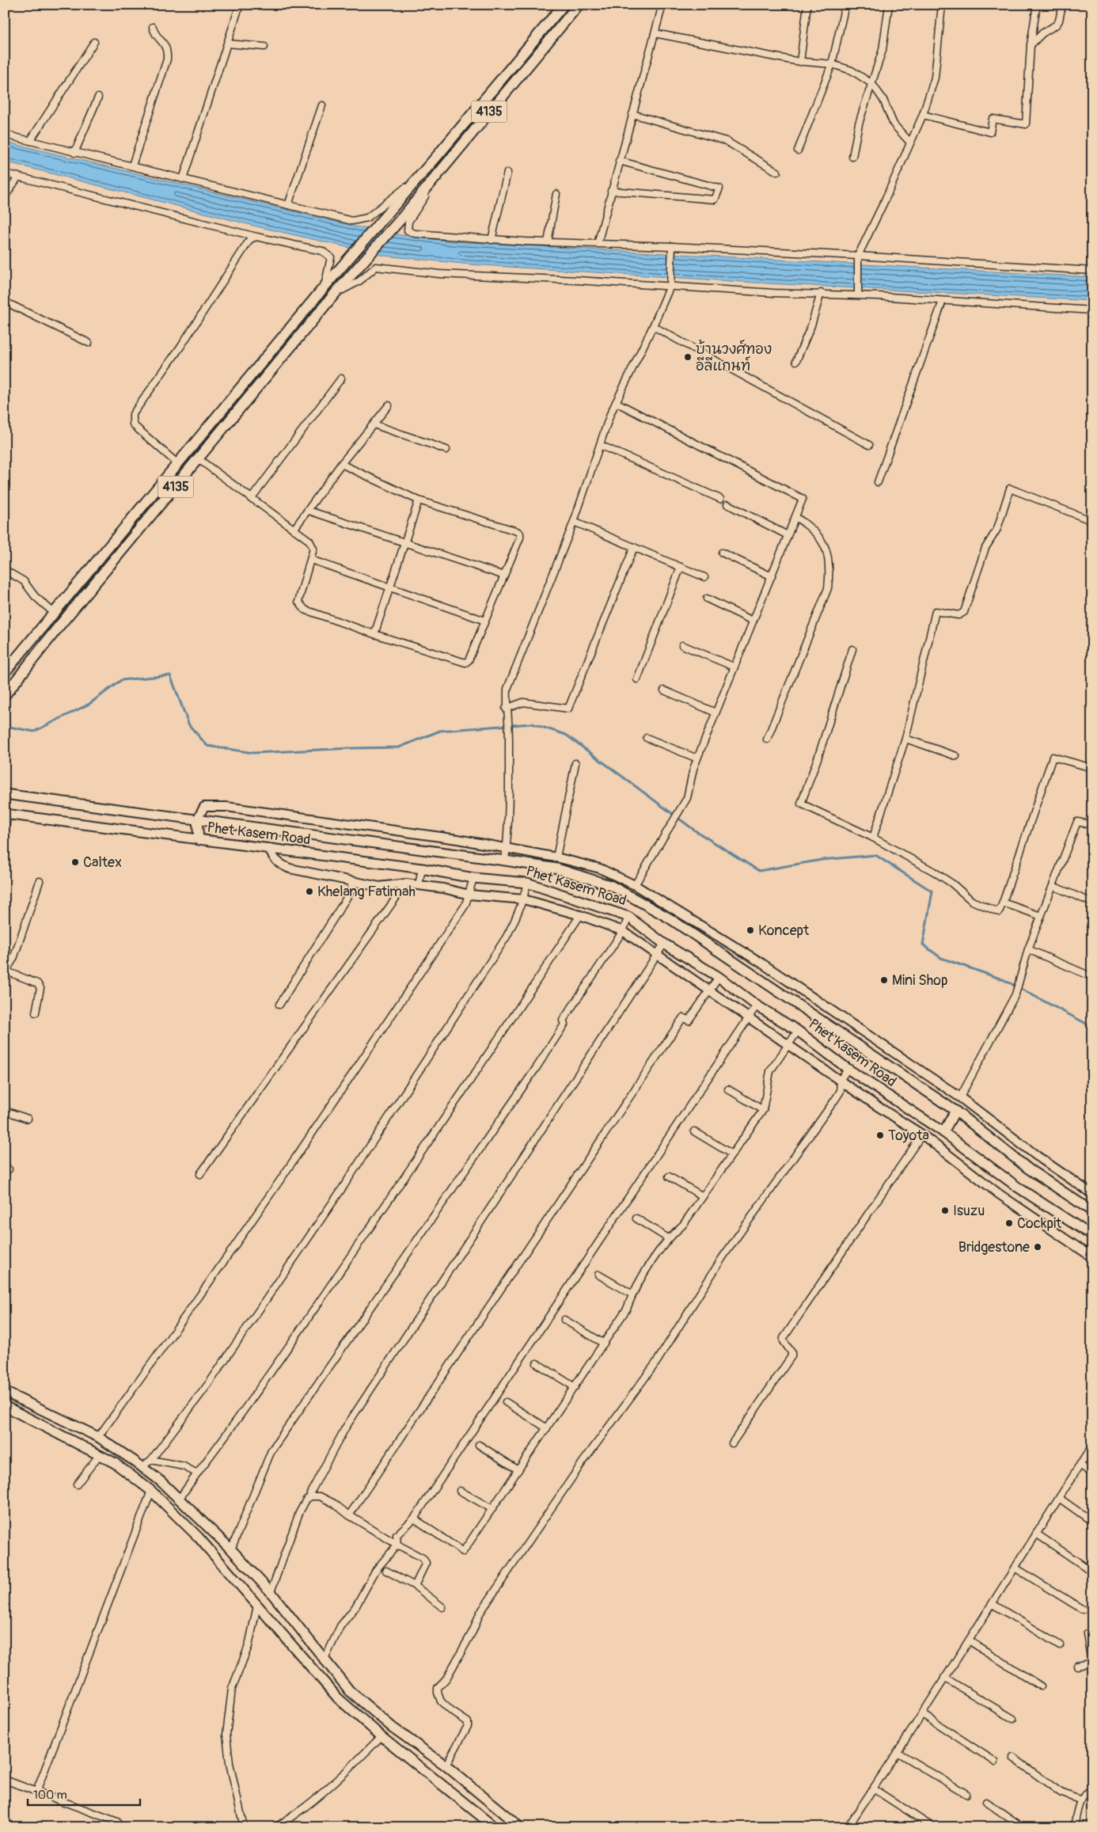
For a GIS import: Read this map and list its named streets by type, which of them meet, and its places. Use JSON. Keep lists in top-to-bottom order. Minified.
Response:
{"streets":{"main road":["4135","Phet Kasem Road"]},"places":["บ้านวงศ์ทอง อีลีแกนท์","Caltex","Khelang Fatimah","Koncept","Mini Shop","Toyota","Isuzu","Cockpit","Bridgestone"],"scale_bar":"100 m"}
